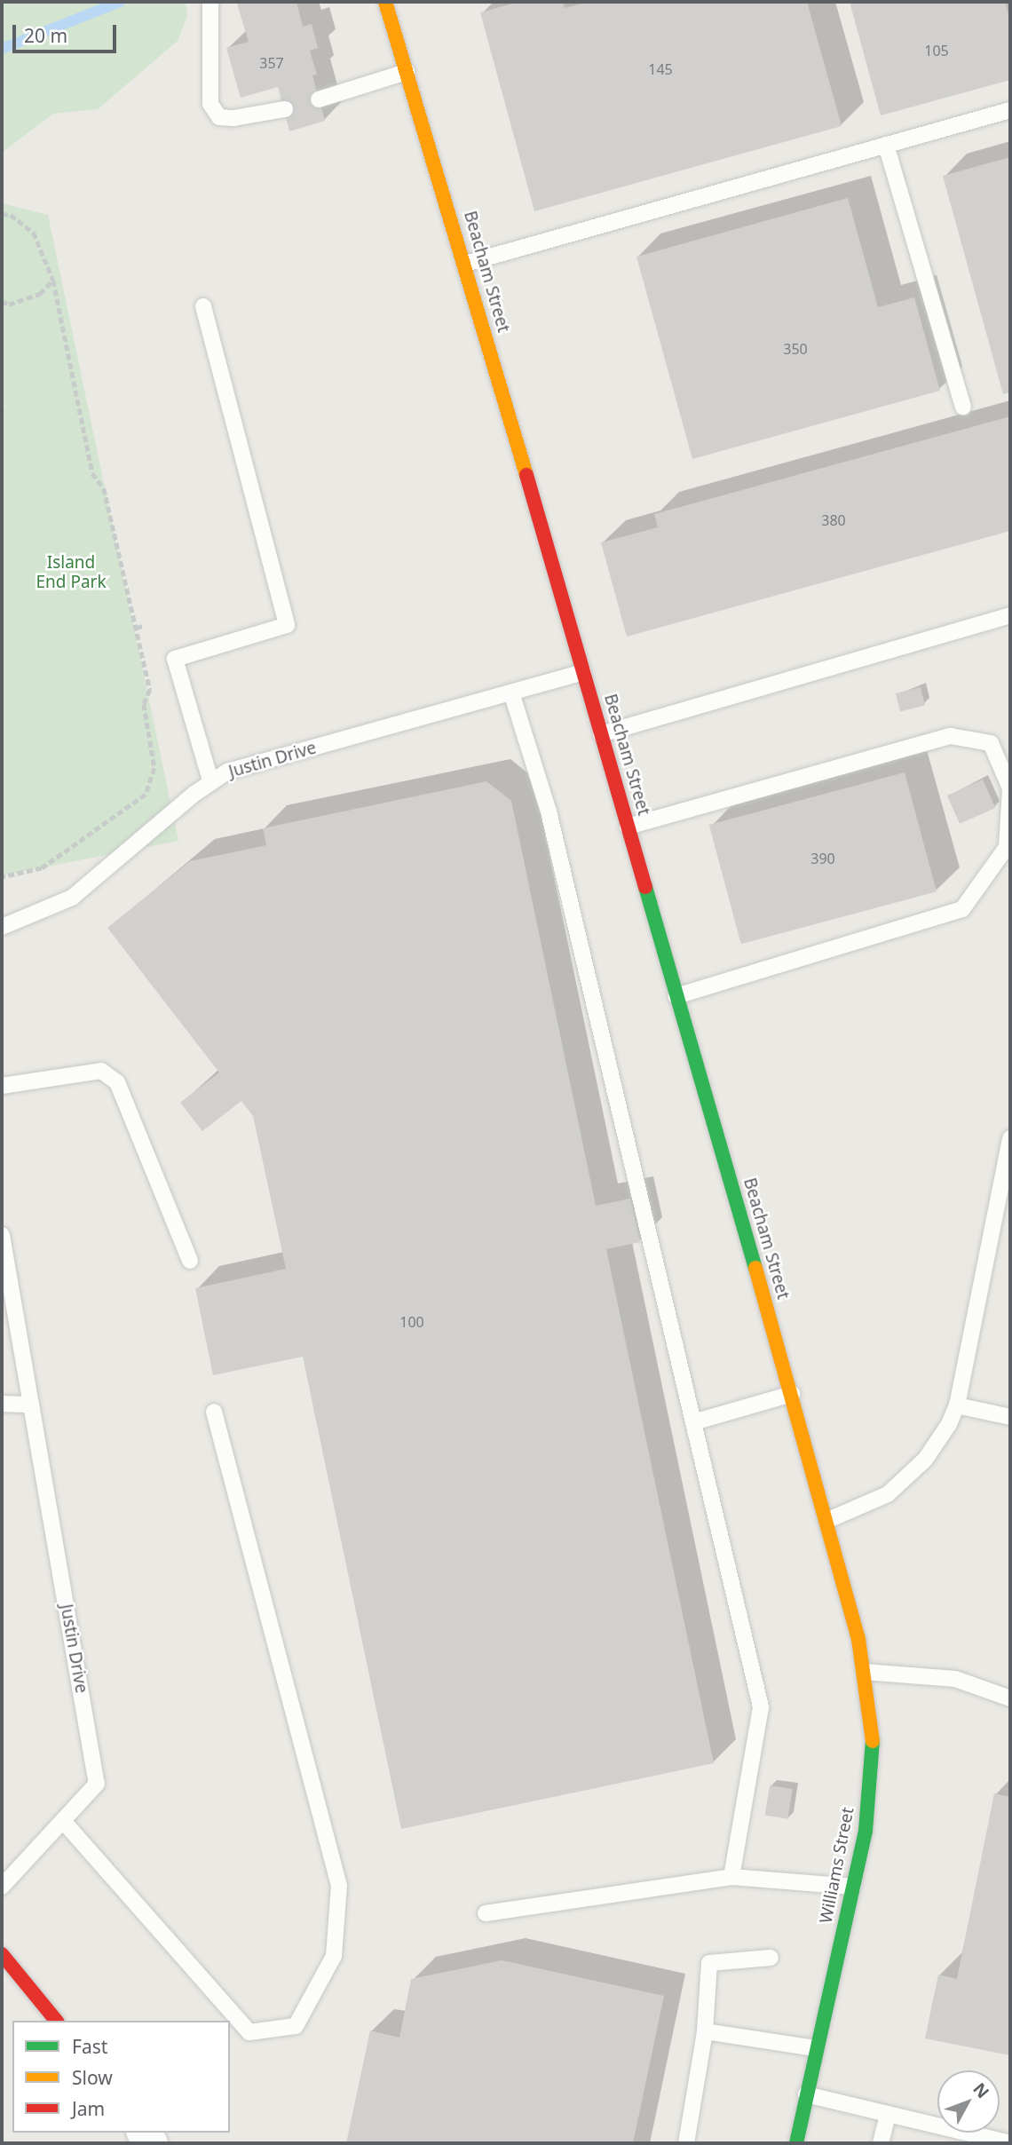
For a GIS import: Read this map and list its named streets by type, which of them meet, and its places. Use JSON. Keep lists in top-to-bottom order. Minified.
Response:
{"streets":{"main road":["Beacham Street","Williams Street"],"lane":["Justin Drive"]},"crossings":[["Beacham Street","Justin Drive"],["Beacham Street","Williams Street"]],"parks":["Island End Park"],"house_numbers":["105","357","145","350","380","390","100"],"legend":["Fast","Slow","Jam"],"scale_bar":"20 m","north":"top right"}
